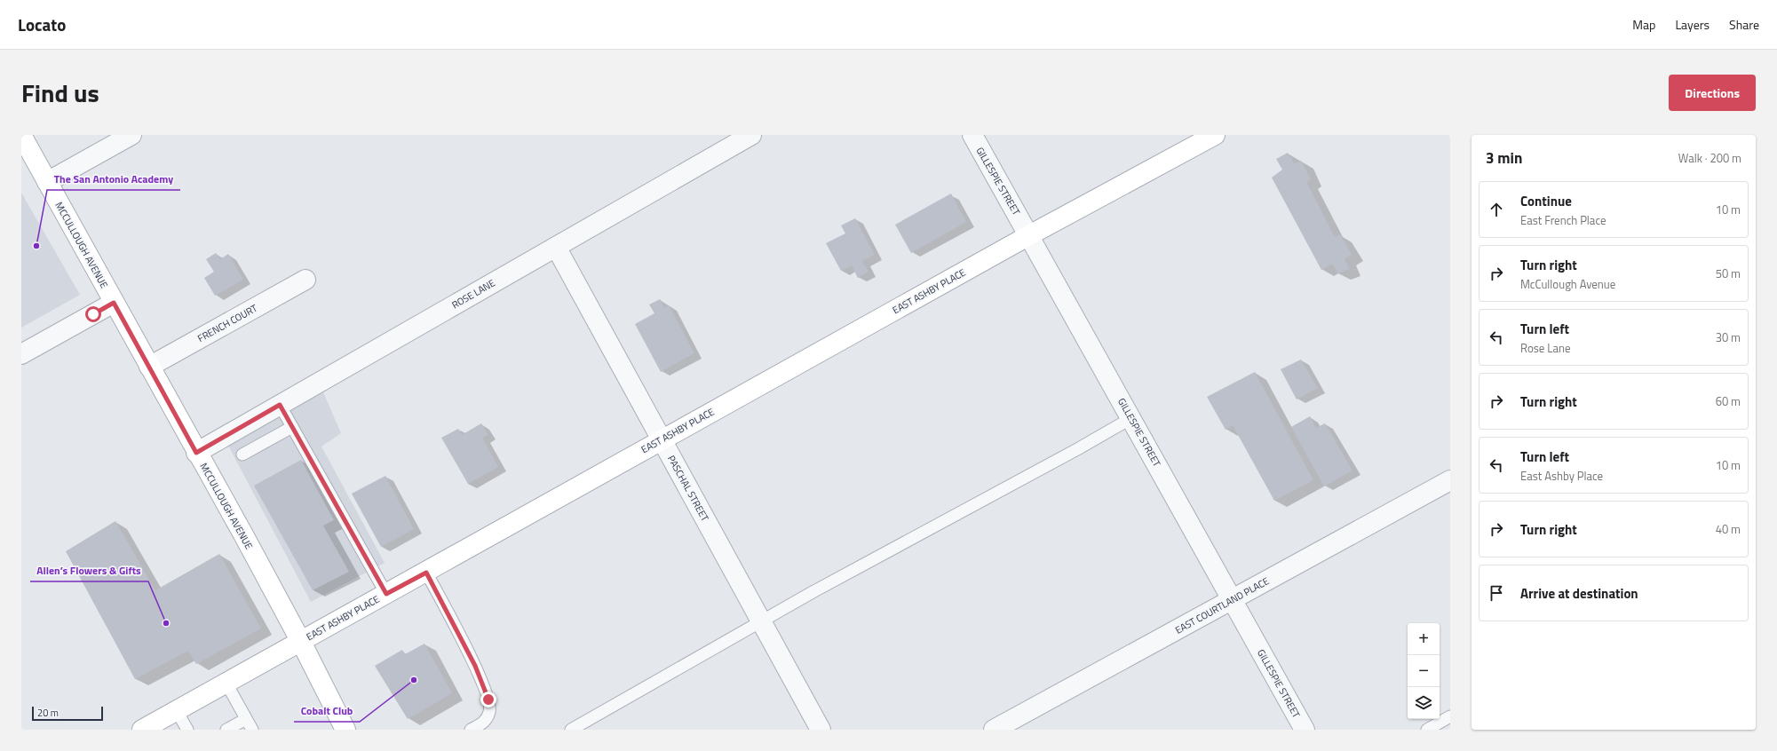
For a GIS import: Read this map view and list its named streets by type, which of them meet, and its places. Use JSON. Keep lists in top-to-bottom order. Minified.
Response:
{"streets":{"main road":["MCCULLOUGH AVENUE","EAST ASHBY PLACE"],"street":["GILLESPIE STREET","ROSE LANE","FRENCH COURT","PASCHAL STREET","EAST COURTLAND PLACE"]},"crossings":[["GILLESPIE STREET","EAST ASHBY PLACE"],["GILLESPIE STREET","EAST COURTLAND PLACE"],["MCCULLOUGH AVENUE","EAST ASHBY PLACE"],["MCCULLOUGH AVENUE","ROSE LANE"],["MCCULLOUGH AVENUE","FRENCH COURT"],["EAST ASHBY PLACE","PASCHAL STREET"],["ROSE LANE","PASCHAL STREET"]],"places":["The San Antonio Academy","Allen’s Flowers & Gifts","Cobalt Club"],"scale_bar":"20 m","page":{"header":"Locato","nav":["Map","Layers","Share"],"title":"Find us","buttons":"Directions","heading":["3 min","Walk · 200 m"],"list":[["Continue","East French Place","10 m"],["Turn right","McCullough Avenue","50 m"],["Turn left","Rose Lane","30 m"],["Turn right","60 m"],["Turn left","East Ashby Place","10 m"],["Turn right","40 m"],"Arrive at destination"],"map_buttons":["+","−"],"scale":"20 m"}}
